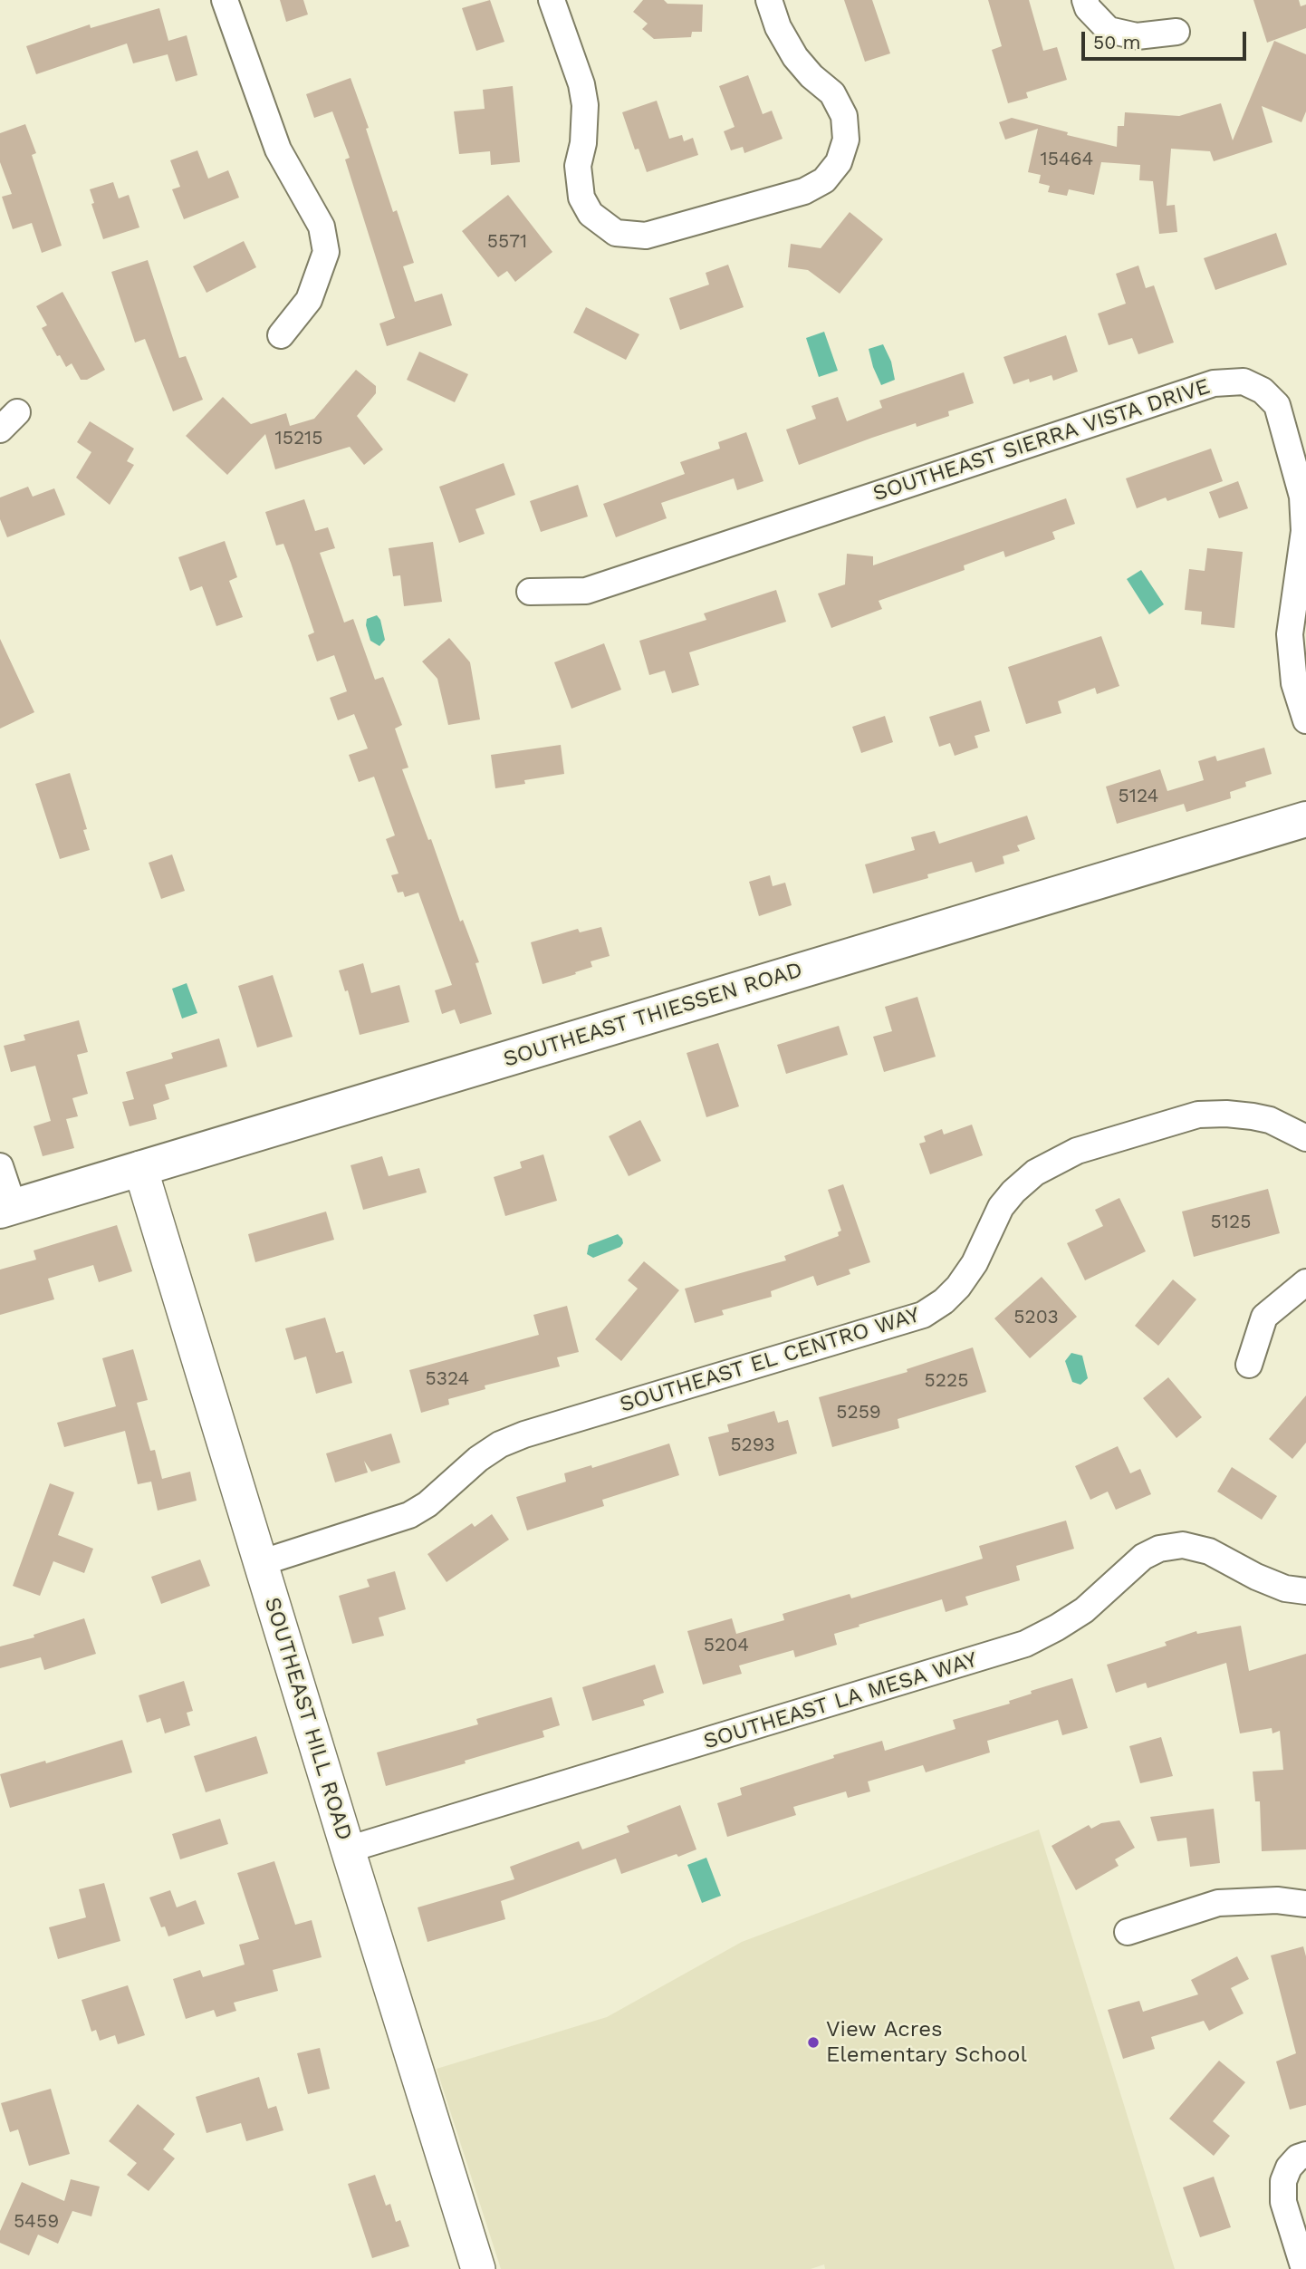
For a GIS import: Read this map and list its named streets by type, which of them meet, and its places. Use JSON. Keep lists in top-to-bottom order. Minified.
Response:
{"streets":{"main road":["SOUTHEAST THIESSEN ROAD"],"street":["SOUTHEAST SIERRA VISTA DRIVE","SOUTHEAST EL CENTRO WAY","SOUTHEAST LA MESA WAY","SOUTHEAST HILL ROAD"]},"crossings":[["SOUTHEAST THIESSEN ROAD","SOUTHEAST HILL ROAD"],["SOUTHEAST EL CENTRO WAY","SOUTHEAST HILL ROAD"],["SOUTHEAST LA MESA WAY","SOUTHEAST HILL ROAD"]],"places":["View Acres Elementary School"],"house_numbers":["15464","5571","15215","5124","5125","5203","5324","5225","5259","5293","5204","5459"],"scale_bar":"50 m"}
